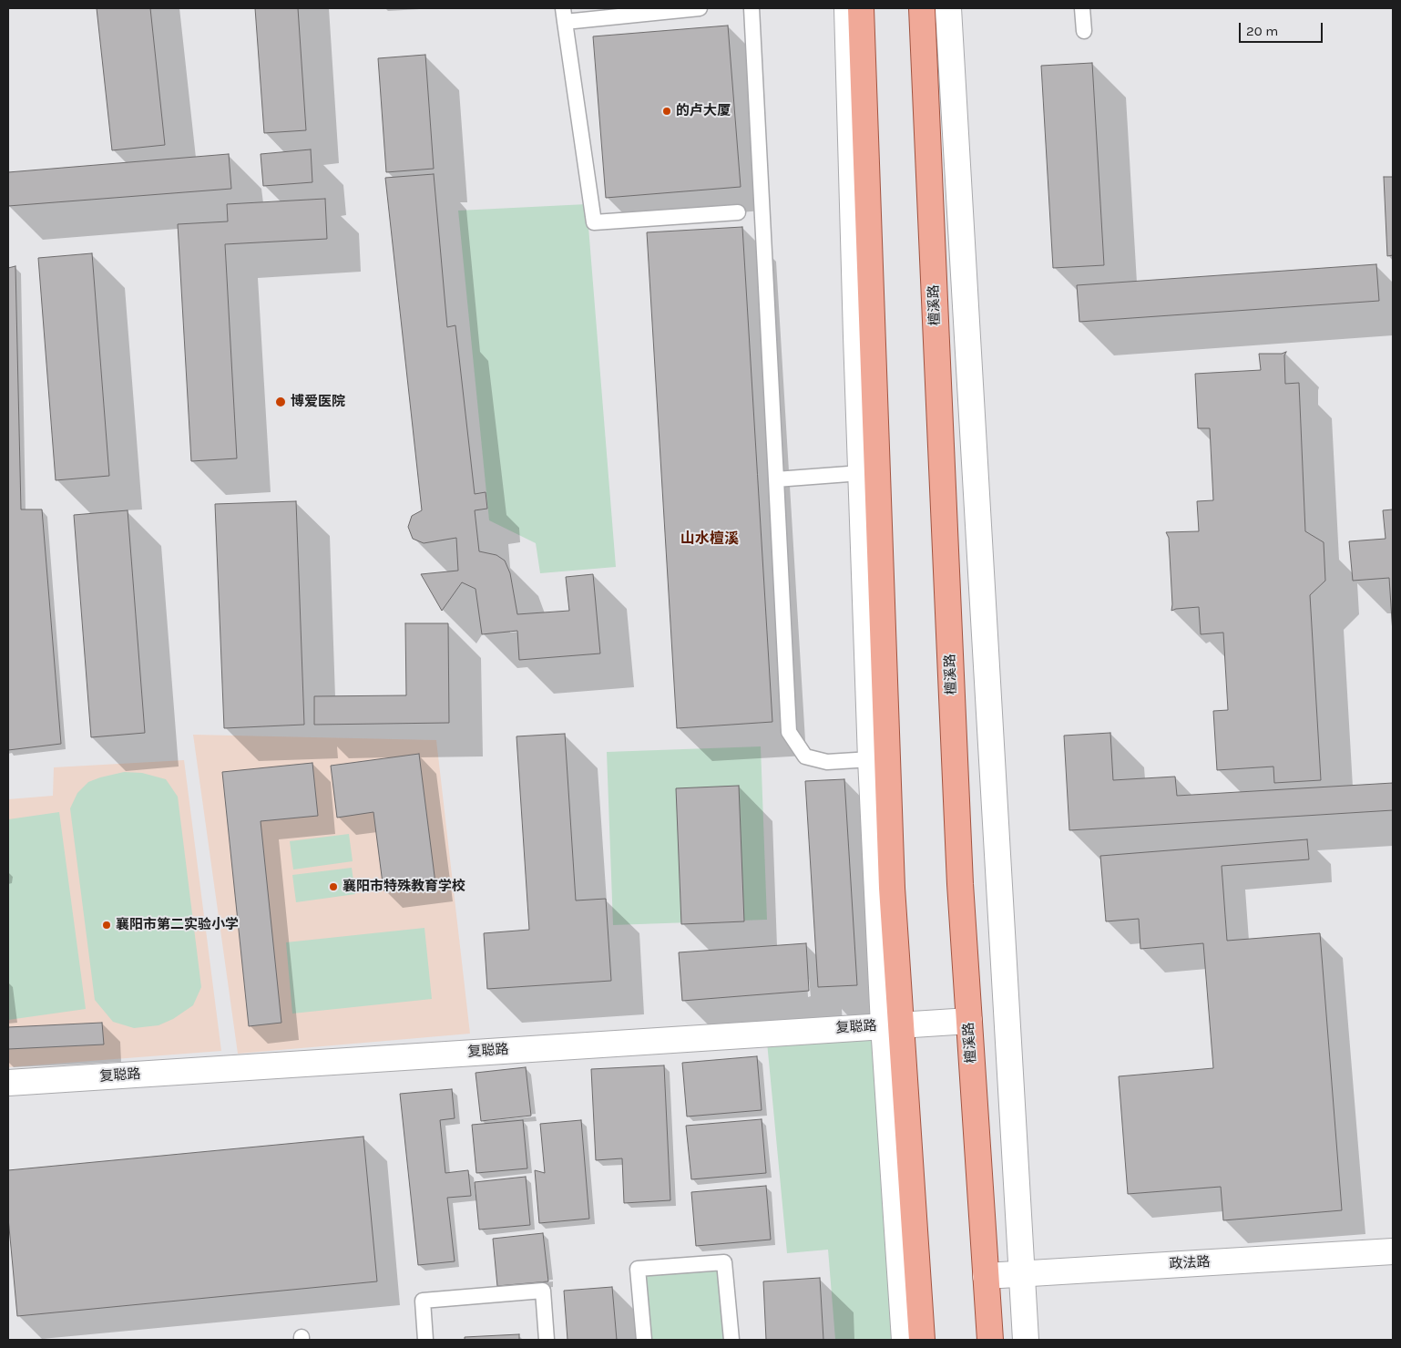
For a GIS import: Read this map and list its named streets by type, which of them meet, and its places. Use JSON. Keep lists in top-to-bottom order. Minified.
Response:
{"streets":{"main road":["檀溪路"],"street":["复聪路","政法路"]},"crossings":[["檀溪路","复聪路"],["檀溪路","政法路"]],"districts":["山水檀溪"],"places":["的卢大厦","博爱医院","襄阳市特殊教育学校","襄阳市第二实验小学"],"scale_bar":"20 m"}
